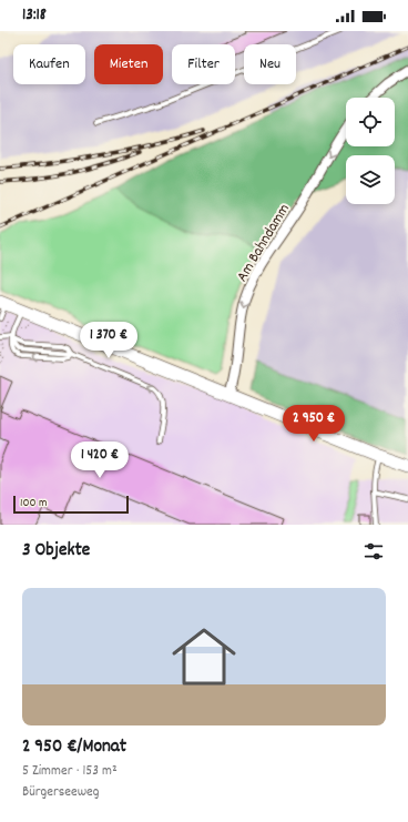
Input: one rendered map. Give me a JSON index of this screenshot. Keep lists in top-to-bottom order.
{
  "streets": {
    "street": ["Am Bahndamm"]
  },
  "one_way": ["Am Bahndamm"],
  "scale_bar": "100 m",
  "page": {
    "status": "13:18",
    "chip": [
      "Kaufen",
      "Mieten",
      "Filter",
      "Neu"
    ],
    "price": ["1 370 €", "2 950 €", "1 420 €"],
    "scale": "100 m",
    "heading": "3 Objekte",
    "list": [
      {
        "name": "2 950 €/Monat",
        "note": "5 Zimmer · 153 m² · Bürgerseeweg"
      }
    ]
  }
}
